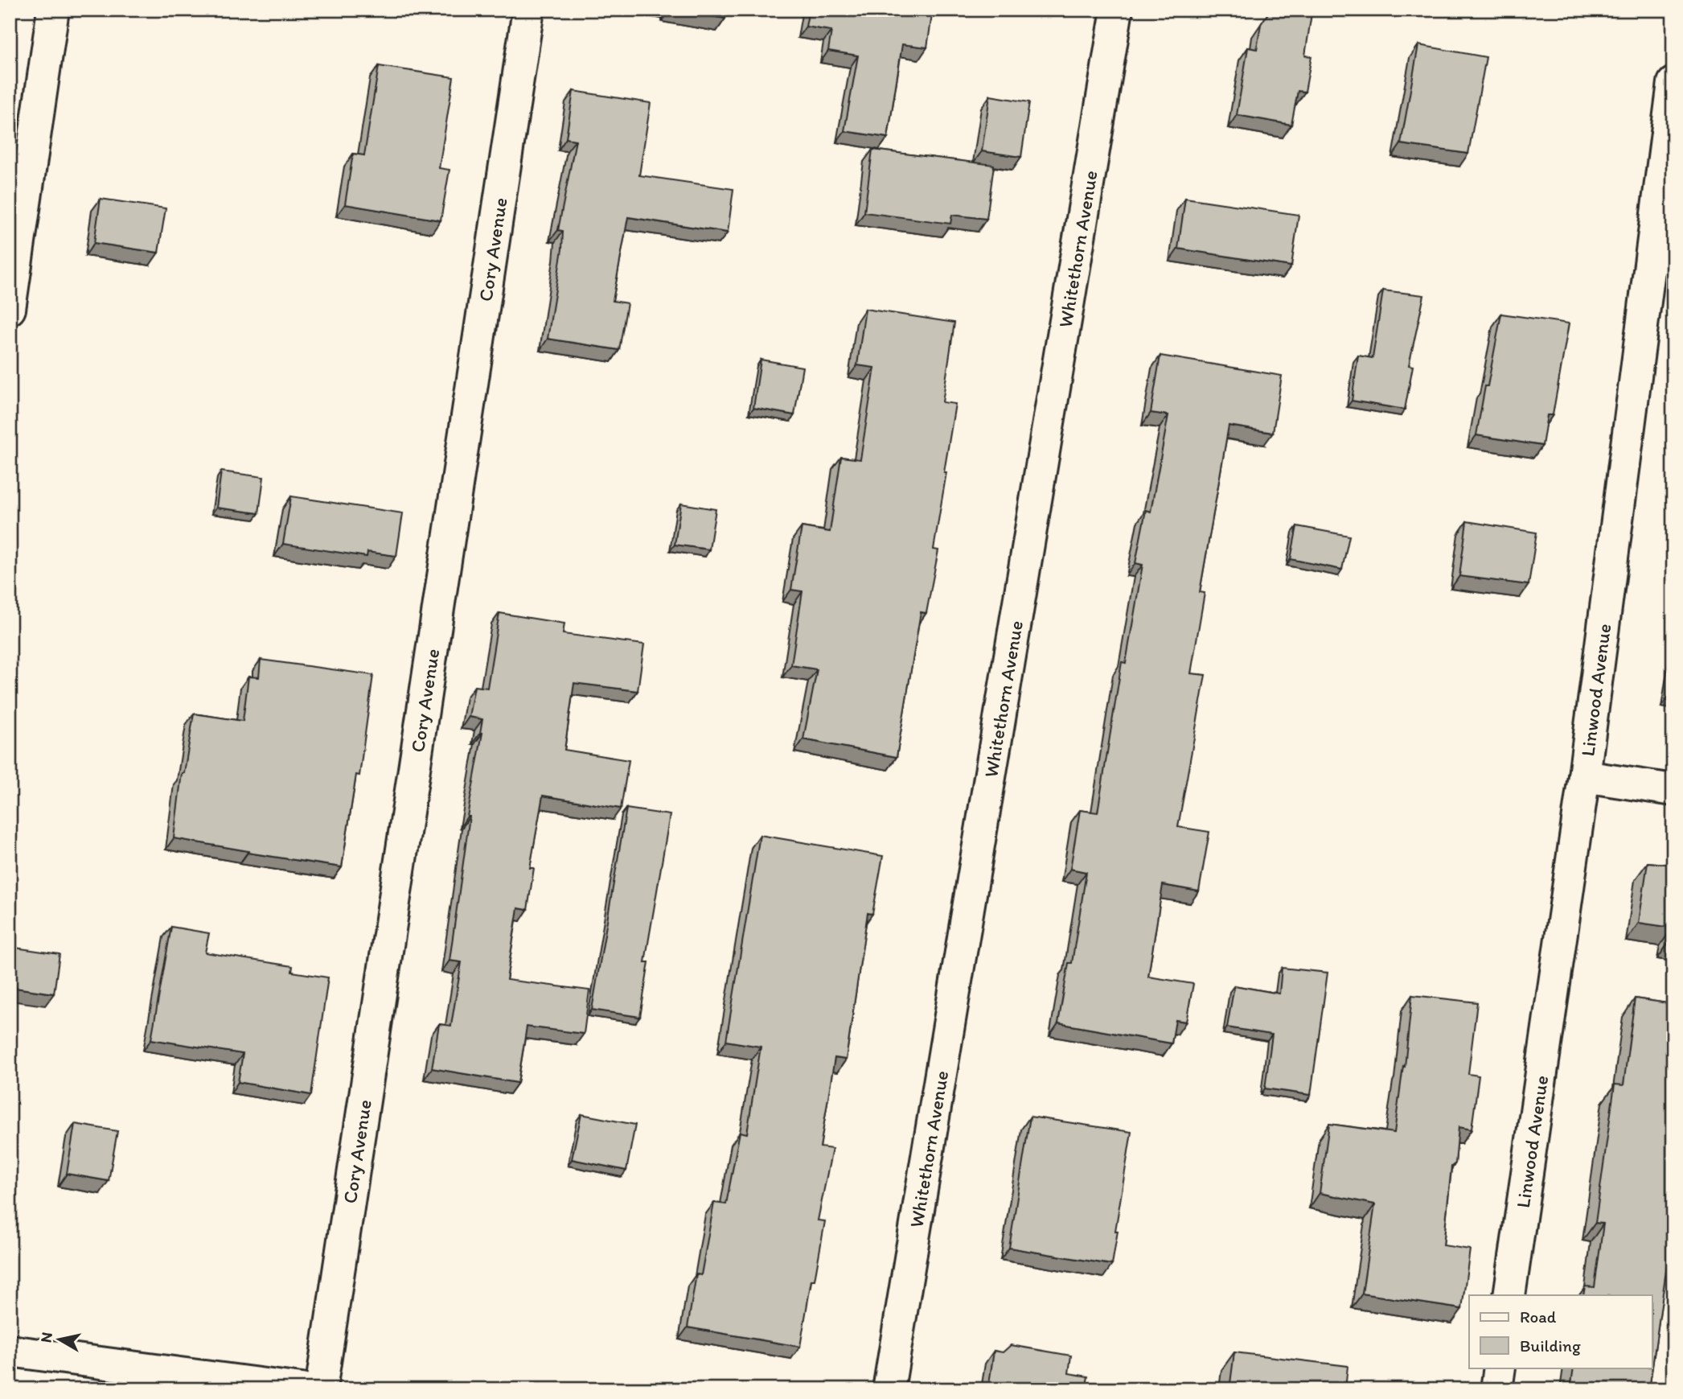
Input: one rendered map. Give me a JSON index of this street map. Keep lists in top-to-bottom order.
{
  "streets": {
    "street": ["Cory Avenue", "Whitethorn Avenue", "Linwood Avenue"]
  },
  "legend": ["Road", "Building"],
  "north": "left"
}
